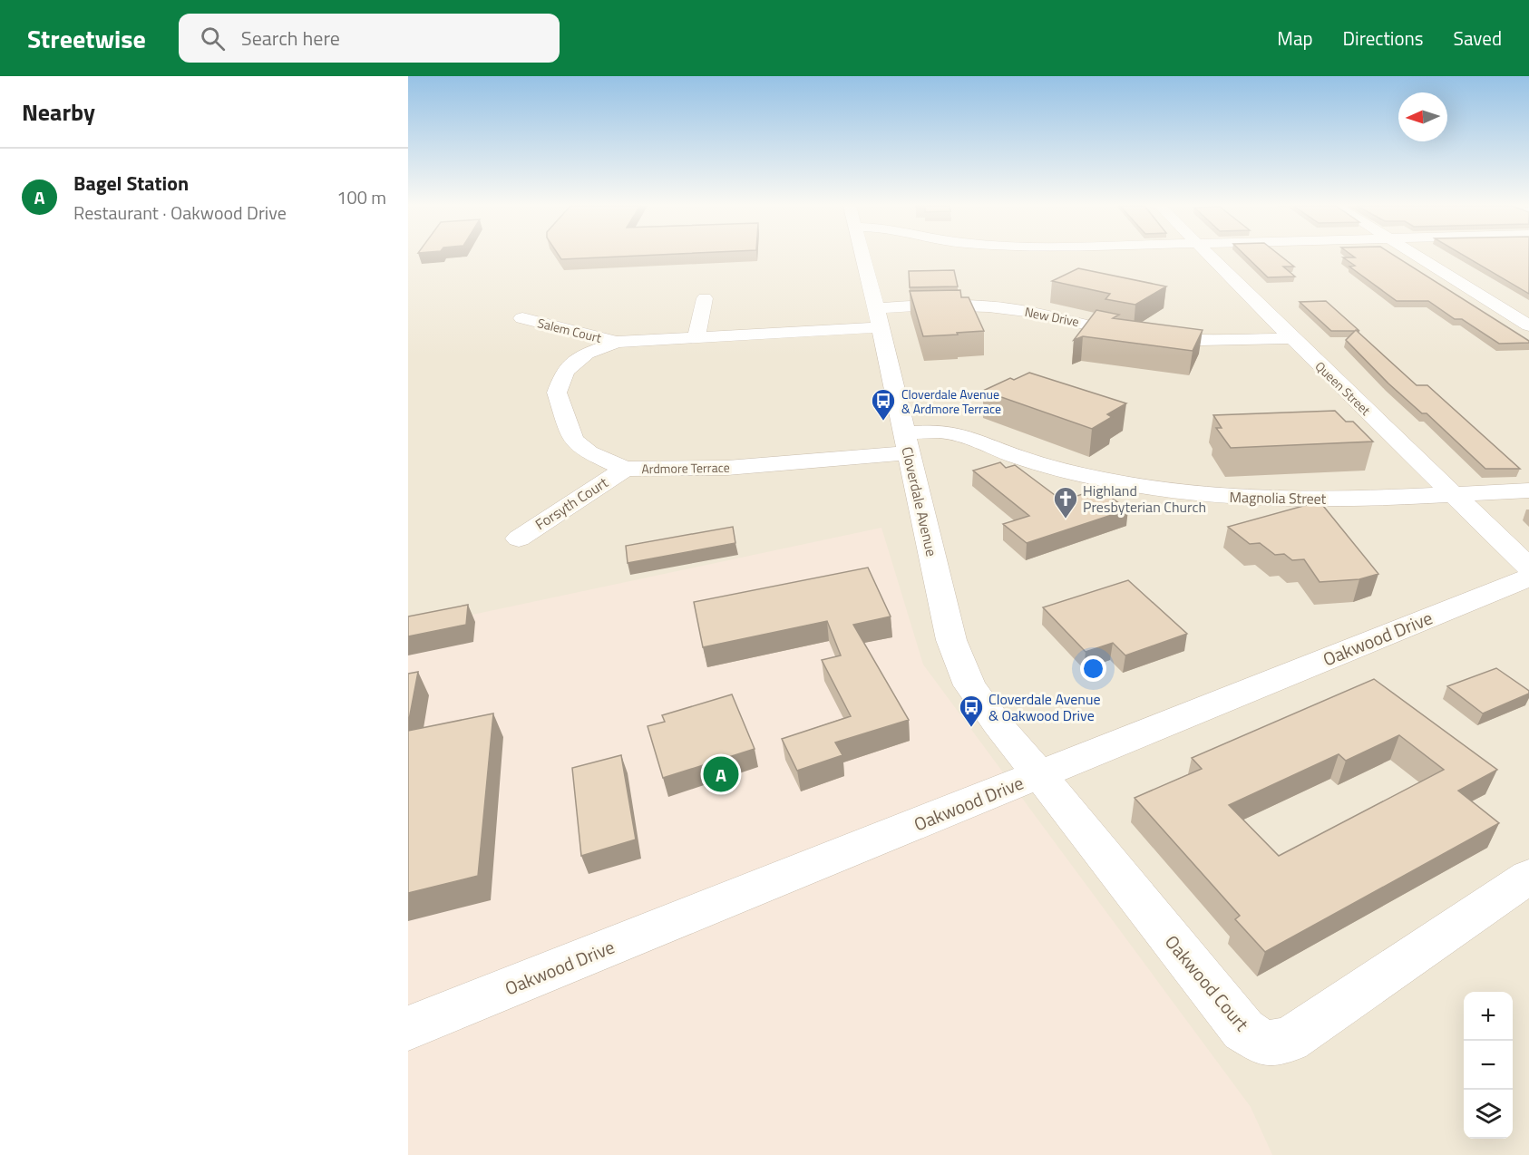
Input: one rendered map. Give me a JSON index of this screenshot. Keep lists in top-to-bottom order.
{
  "streets": {
    "street": [
      "New Drive",
      "Salem Court",
      "Queen Street",
      "Ardmore Terrace",
      "Magnolia Street",
      "Cloverdale Avenue",
      "Forsyth Court",
      "Oakwood Drive",
      "Oakwood Court"
    ]
  },
  "crossings": [
    ["New Drive", "Queen Street"],
    ["New Drive", "Ardmore Terrace"],
    ["New Drive", "Cloverdale Avenue"],
    ["Salem Court", "Ardmore Terrace"],
    ["Queen Street", "Magnolia Street"],
    ["Ardmore Terrace", "Magnolia Street"],
    ["Ardmore Terrace", "Cloverdale Avenue"],
    ["Ardmore Terrace", "Forsyth Court"],
    ["Magnolia Street", "Cloverdale Avenue"],
    ["Cloverdale Avenue", "Oakwood Drive"],
    ["Cloverdale Avenue", "Oakwood Court"],
    ["Oakwood Drive", "Oakwood Court"]
  ],
  "places": {
    "bus stop": ["Cloverdale Avenue & Ardmore Terrace", "Cloverdale Avenue & Oakwood Drive"],
    "church": ["Highland Presbyterian Church"]
  },
  "north": "left",
  "page": {
    "header": "Streetwise",
    "search": "Search here",
    "nav": ["Map", "Directions", "Saved"],
    "heading": "Nearby",
    "list": [
      {
        "mark": "A",
        "name": "Bagel Station",
        "note": "Restaurant · Oakwood Drive",
        "value": "100 m"
      }
    ],
    "pins": "A",
    "map_buttons": ["+", "−"]
  }
}
